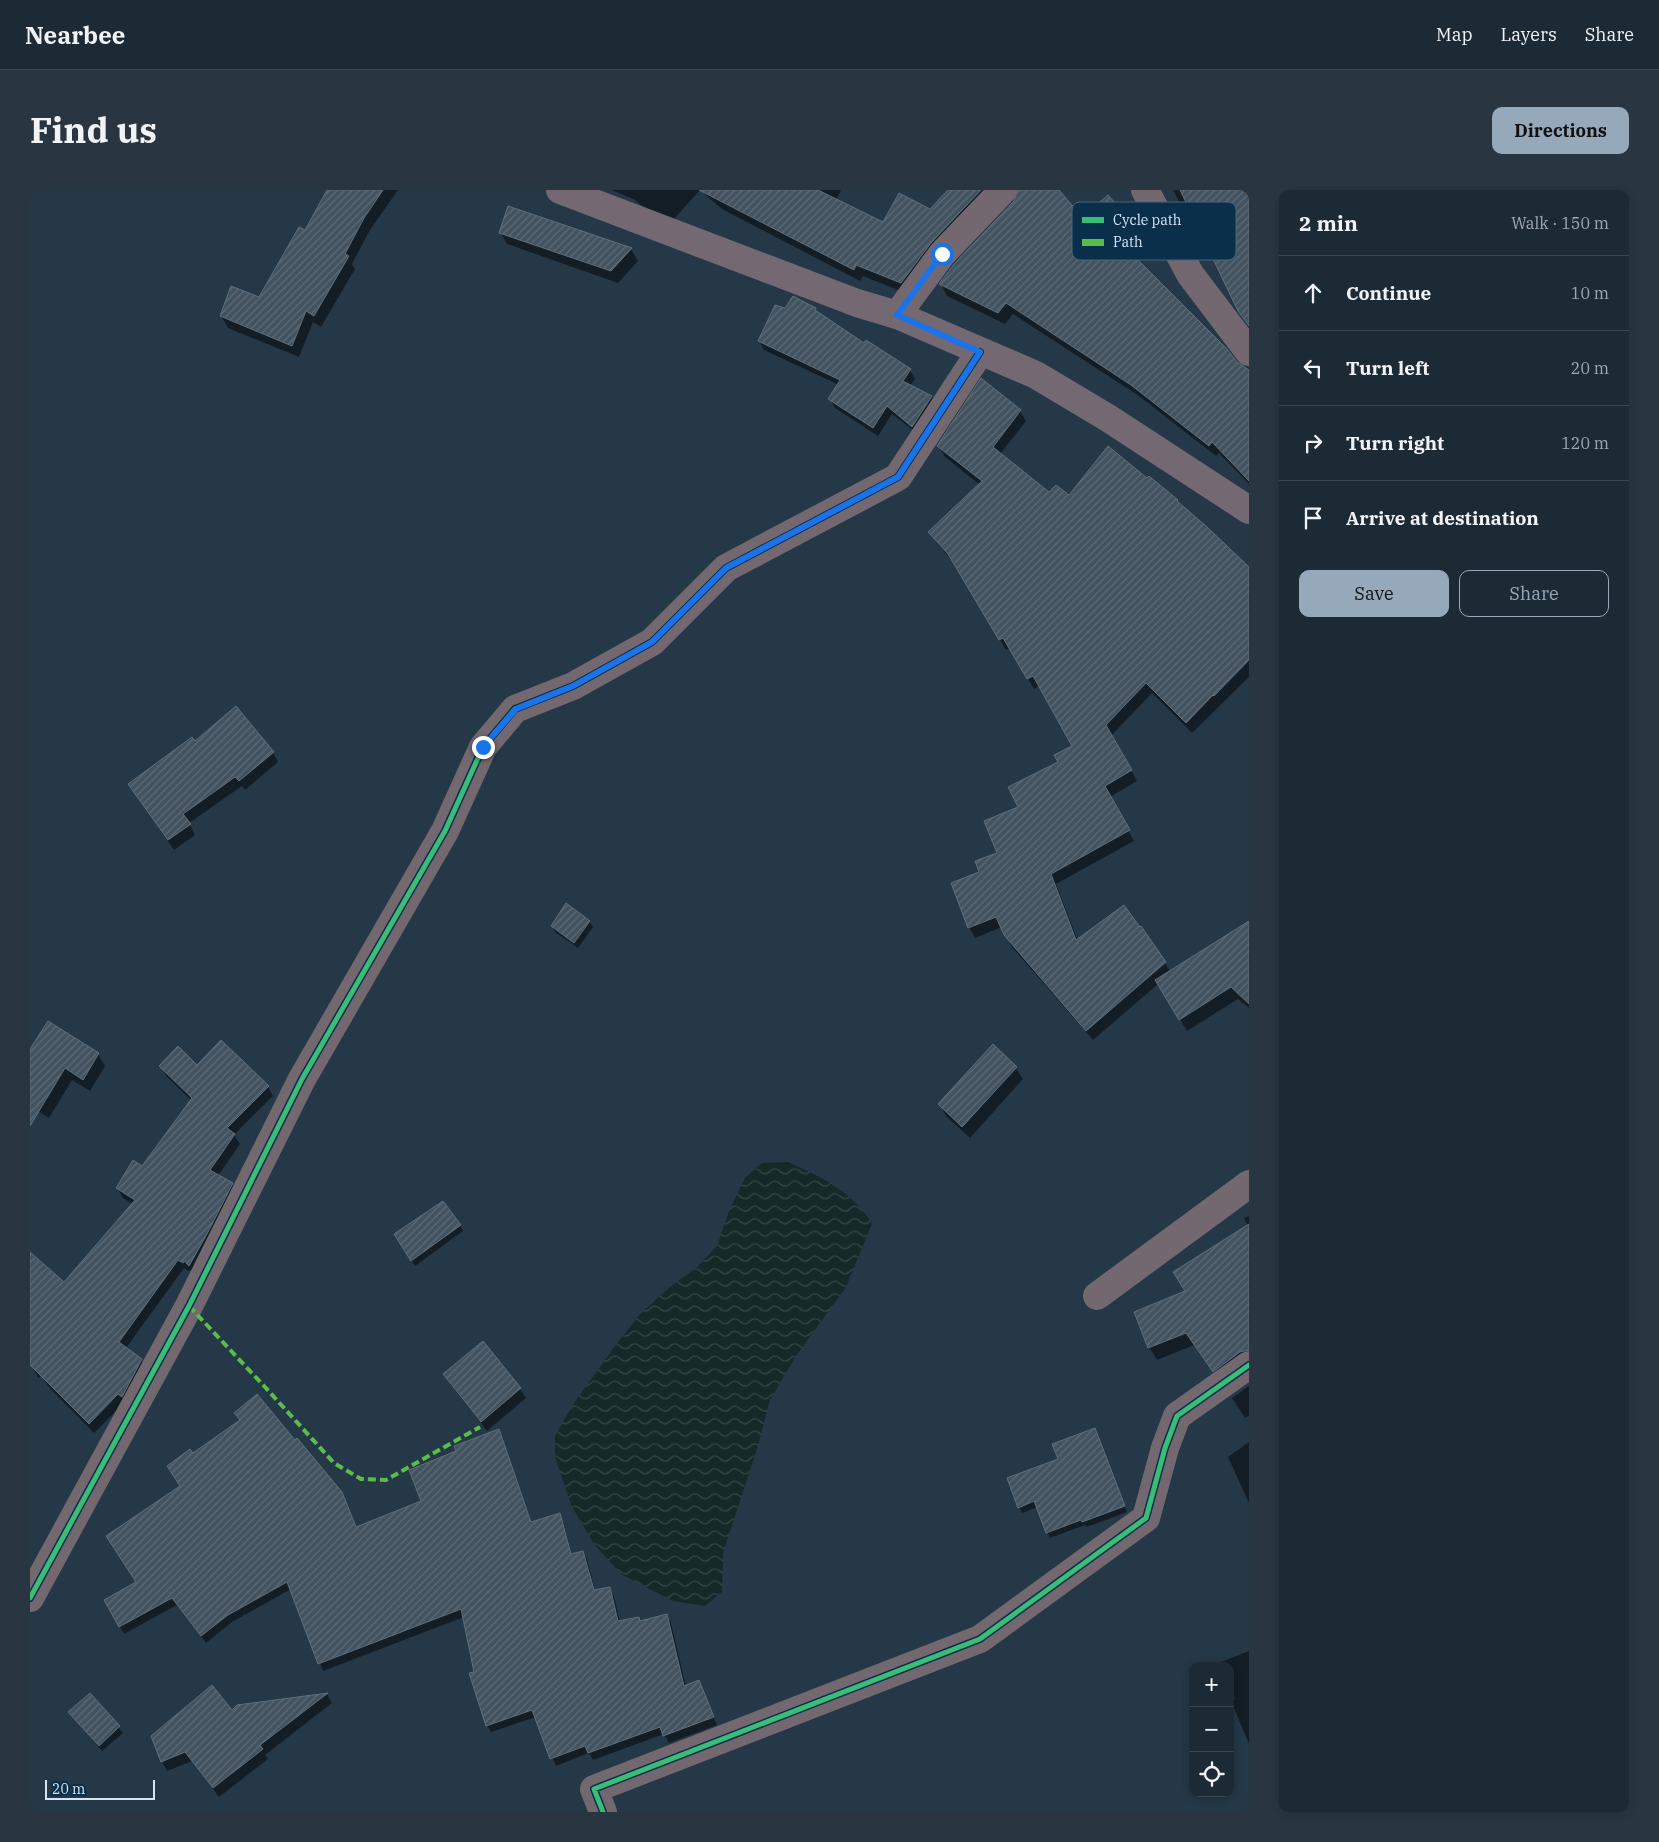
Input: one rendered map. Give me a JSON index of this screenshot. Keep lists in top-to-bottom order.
{
  "legend": ["Cycle path", "Path"],
  "scale_bar": "20 m",
  "page": {
    "header": "Nearbee",
    "nav": ["Map", "Layers", "Share"],
    "title": "Find us",
    "buttons": [
      "Directions",
      ["Save", "Share"]
    ],
    "heading": ["2 min", "Walk · 150 m"],
    "list": [
      ["Continue", "10 m"],
      ["Turn left", "20 m"],
      ["Turn right", "120 m"],
      "Arrive at destination"
    ],
    "map_buttons": ["+", "−"],
    "scale": "20 m"
  }
}
